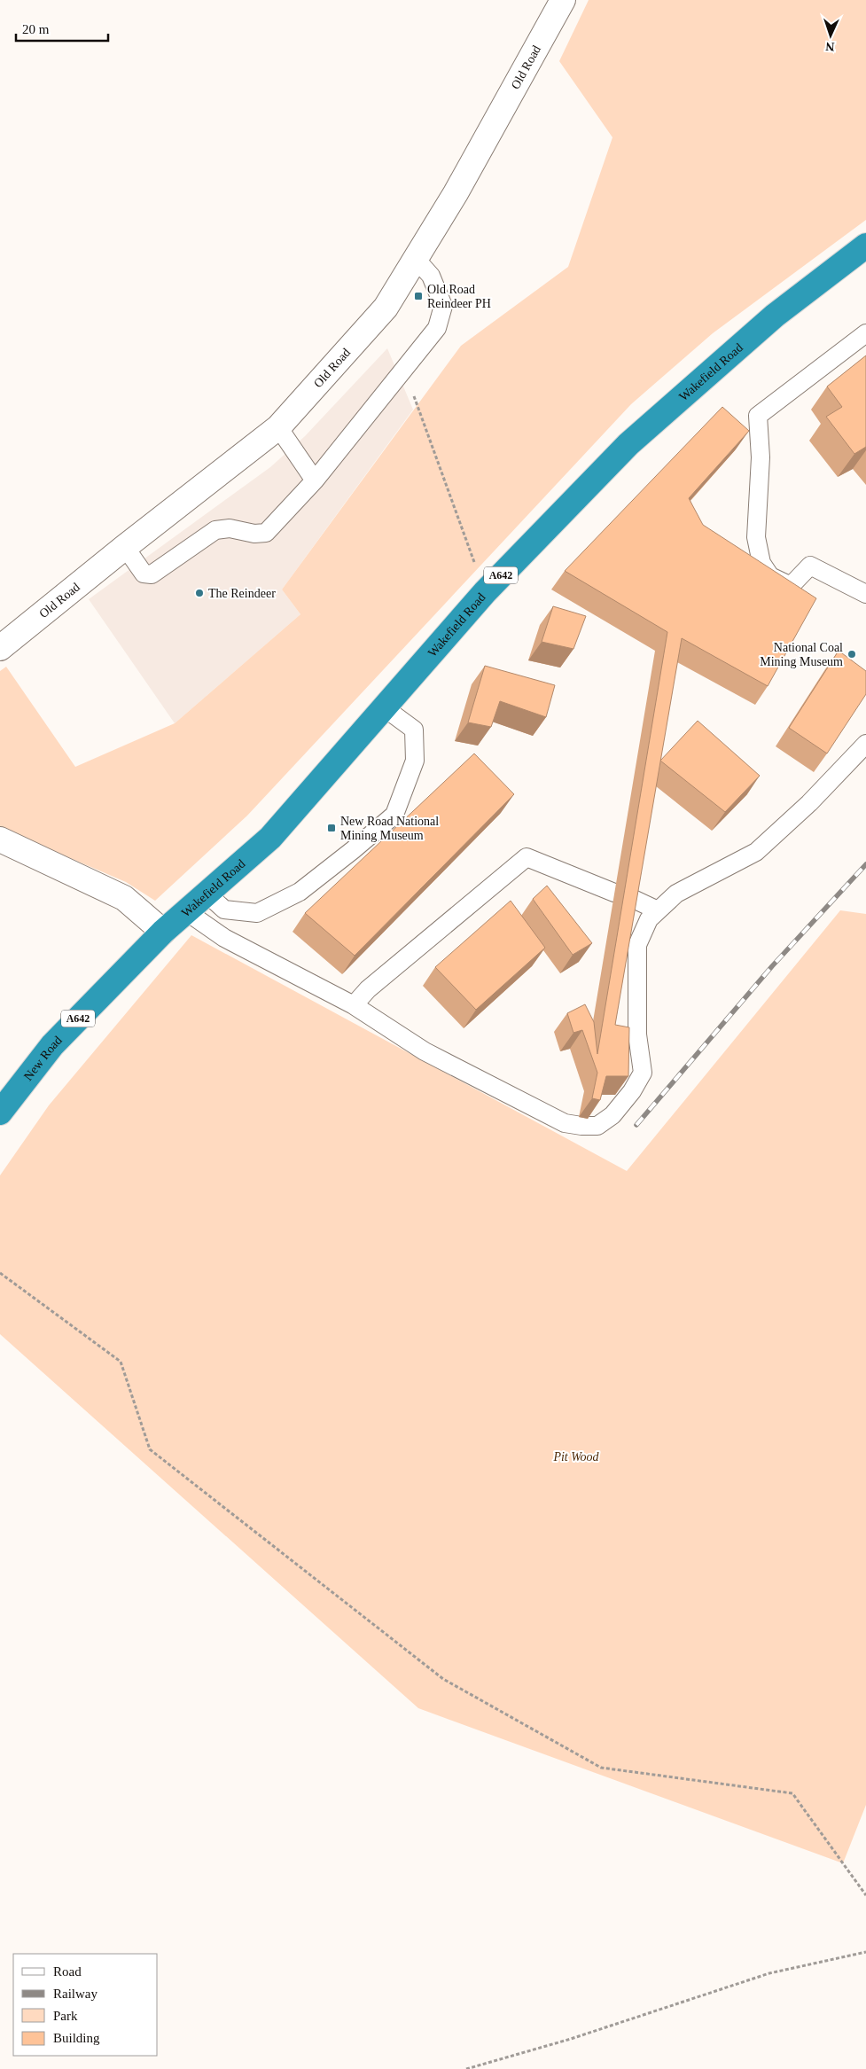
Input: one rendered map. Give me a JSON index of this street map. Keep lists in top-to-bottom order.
{
  "streets": {
    "highway": ["Wakefield Road", "A642", "New Road"],
    "street": ["Old Road"]
  },
  "crossings": [
    ["Wakefield Road", "New Road"]
  ],
  "parks": ["Pit Wood"],
  "places": {
    "transit": ["Old Road Reindeer PH", "New Road National Mining Museum"],
    "other": ["The Reindeer", "National Coal Mining Museum"]
  },
  "legend": [
    "Road",
    "Railway",
    "Park",
    "Building"
  ],
  "scale_bar": "20 m",
  "north": "bottom"
}
